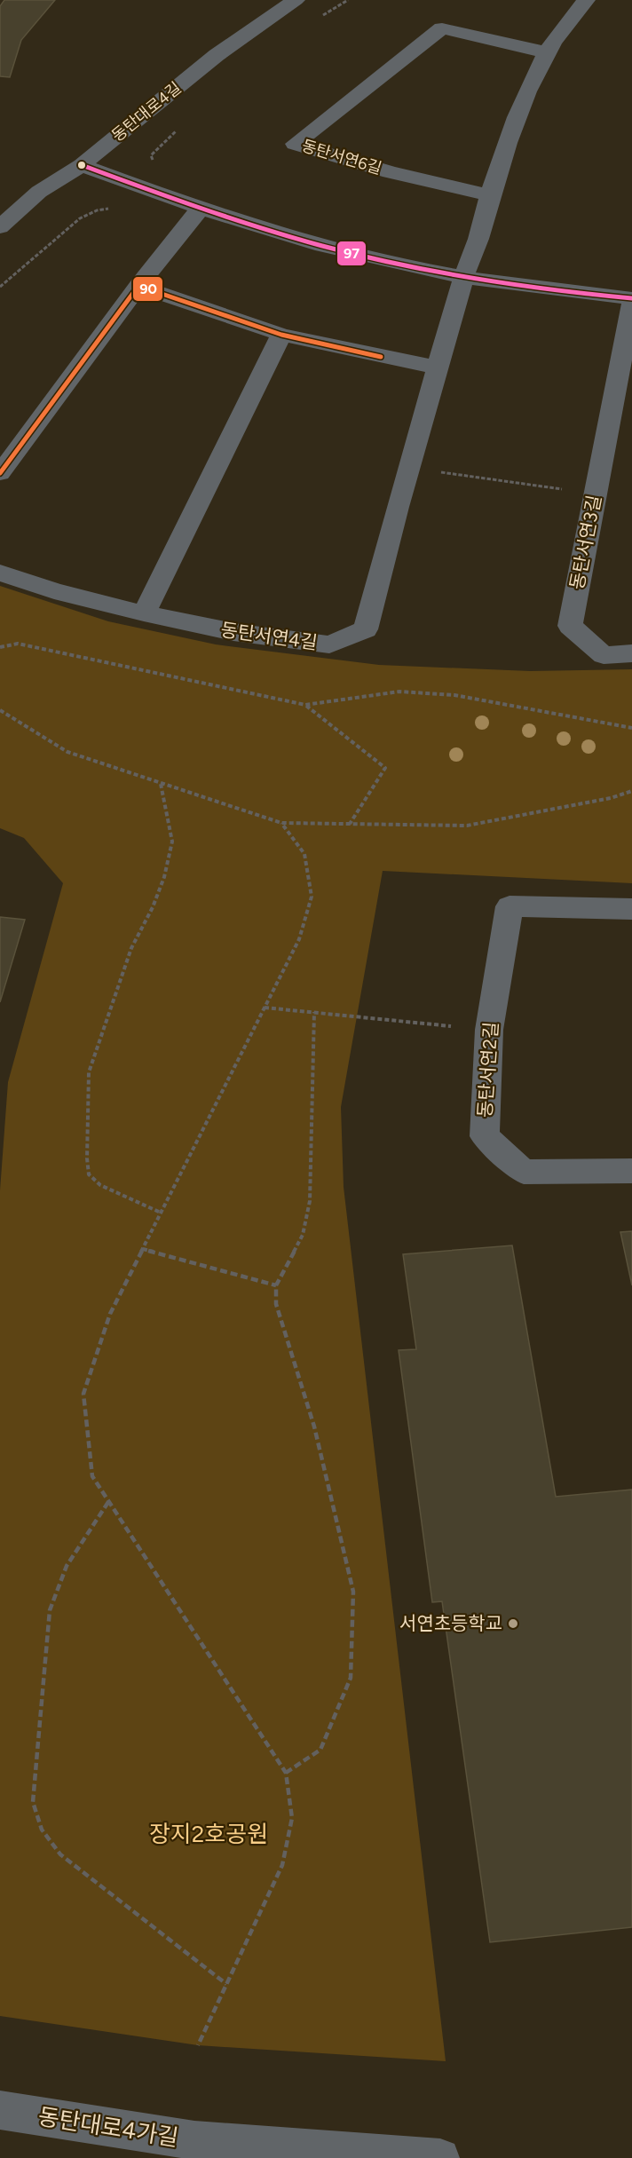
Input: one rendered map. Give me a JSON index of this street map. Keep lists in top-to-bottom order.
{
  "streets": {
    "street": [
      "동탄대로4길",
      "동탄서연6길",
      "동탄서연3길",
      "동탄서연4길",
      "동탄서연2길",
      "동탄대로4가길"
    ]
  },
  "crossings": [
    ["동탄서연6길", "동탄서연4길"]
  ],
  "parks": ["장지2호공원"],
  "places": ["서연초등학교"],
  "lines": ["transit line 97", "transit line 90"]
}
